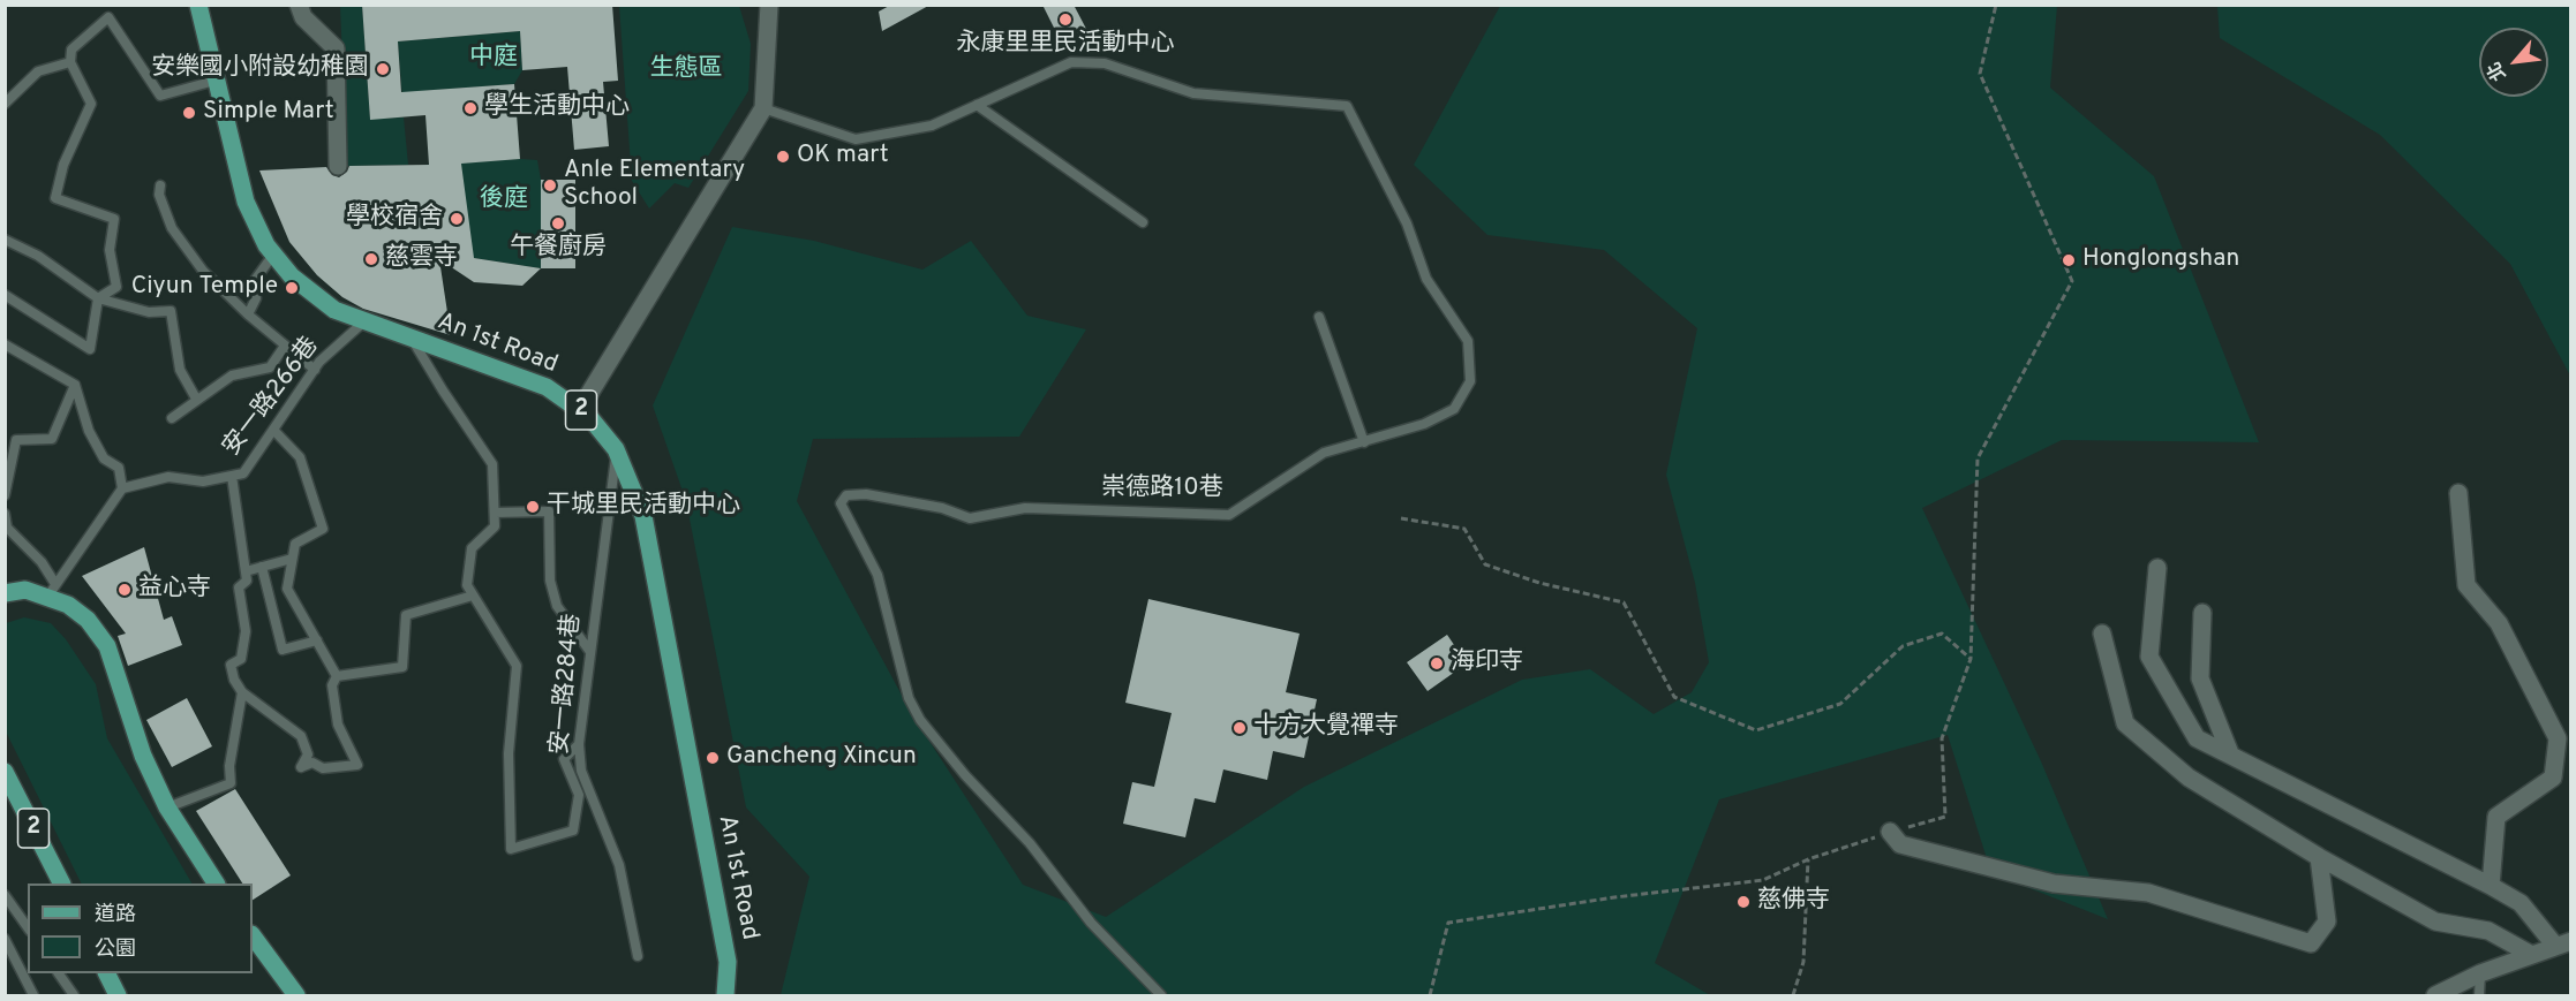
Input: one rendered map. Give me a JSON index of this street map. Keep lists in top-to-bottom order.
{
  "streets": {
    "main road": ["An 1st Road", "2"],
    "lane": ["安一路266巷", "崇德路10巷", "安一路284巷"]
  },
  "crossings": [
    ["An 1st Road", "安一路266巷"],
    ["An 1st Road", "安一路284巷"]
  ],
  "parks": ["中庭", "生態區", "後庭"],
  "places": [
    "永康里里民活動中心",
    "安樂國小附設幼稚園",
    "學生活動中心",
    "Simple Mart",
    "OK mart",
    "Anle Elementary School",
    "學校宿舍",
    "午餐廚房",
    "慈雲寺",
    "Honglongshan",
    "Ciyun Temple",
    "干城里民活動中心",
    "益心寺",
    "海印寺",
    "十方大覺禪寺",
    "Gancheng Xincun",
    "慈佛寺"
  ],
  "legend": ["道路", "公園"],
  "north": "bottom left"
}
